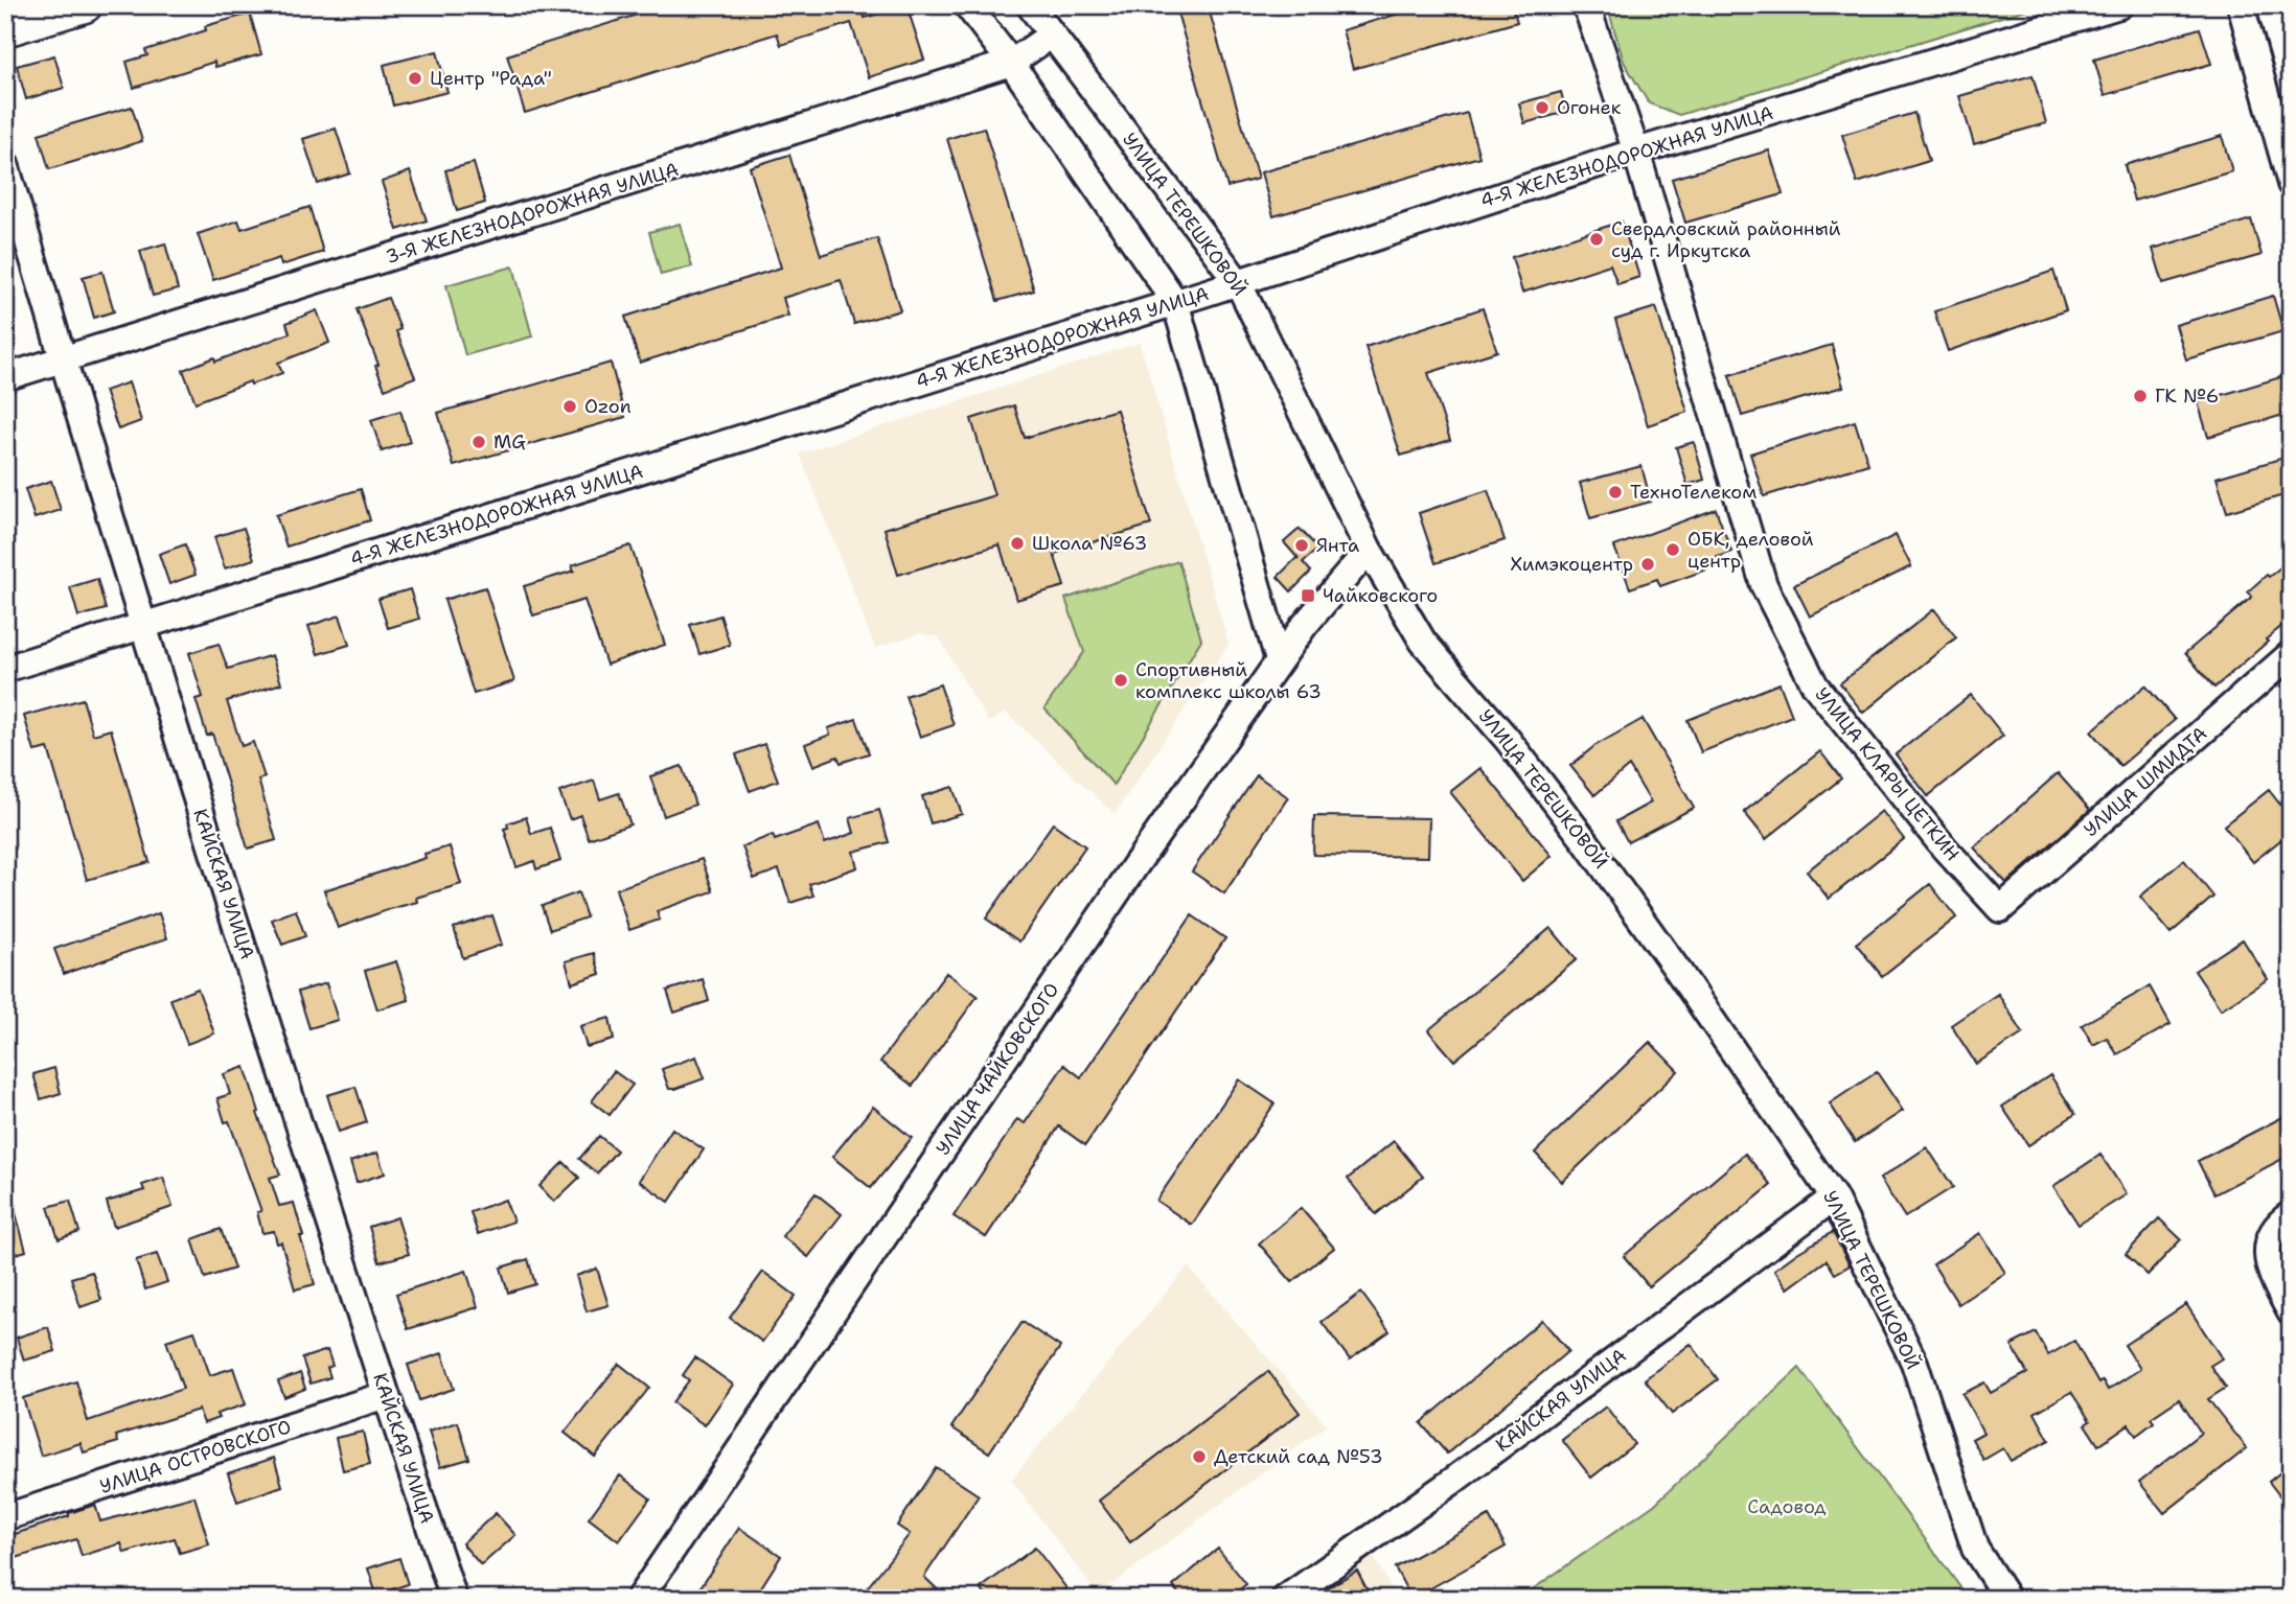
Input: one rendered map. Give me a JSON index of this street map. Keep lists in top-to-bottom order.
{
  "streets": {
    "street": [
      "4-Я ЖЕЛЕЗНОДОРОЖНАЯ УЛИЦА",
      "3-Я ЖЕЛЕЗНОДОРОЖНАЯ УЛИЦА",
      "УЛИЦА ТЕРЕШКОВОЙ",
      "УЛИЦА КЛАРЫ ЦЕТКИН",
      "УЛИЦА ШМИДТА",
      "КАЙСКАЯ УЛИЦА",
      "УЛИЦА ЧАЙКОВСКОГО",
      "УЛИЦА ОСТРОВСКОГО"
    ]
  },
  "crossings": [
    ["4-Я ЖЕЛЕЗНОДОРОЖНАЯ УЛИЦА", "УЛИЦА ТЕРЕШКОВОЙ"],
    ["4-Я ЖЕЛЕЗНОДОРОЖНАЯ УЛИЦА", "УЛИЦА КЛАРЫ ЦЕТКИН"],
    ["4-Я ЖЕЛЕЗНОДОРОЖНАЯ УЛИЦА", "КАЙСКАЯ УЛИЦА"],
    ["3-Я ЖЕЛЕЗНОДОРОЖНАЯ УЛИЦА", "УЛИЦА ТЕРЕШКОВОЙ"],
    ["3-Я ЖЕЛЕЗНОДОРОЖНАЯ УЛИЦА", "КАЙСКАЯ УЛИЦА"],
    ["УЛИЦА ТЕРЕШКОВОЙ", "КАЙСКАЯ УЛИЦА"],
    ["УЛИЦА ТЕРЕШКОВОЙ", "УЛИЦА ЧАЙКОВСКОГО"],
    ["УЛИЦА КЛАРЫ ЦЕТКИН", "УЛИЦА ШМИДТА"],
    ["КАЙСКАЯ УЛИЦА", "УЛИЦА ОСТРОВСКОГО"]
  ],
  "parks": ["Садовод"],
  "places": {
    "other": [
      "Центр \"Рада\"",
      "Огонек",
      "Свердловский районный суд г. Иркутска",
      "ГК №6",
      "Ozon",
      "MG",
      "ТехноТелеком",
      "Школа №63",
      "Янта",
      "ОБК, деловой центр",
      "Химэкоцентр",
      "Спортивный комплекс школы 63",
      "Детский сад №53"
    ],
    "transit": ["Чайковского"]
  }
}
